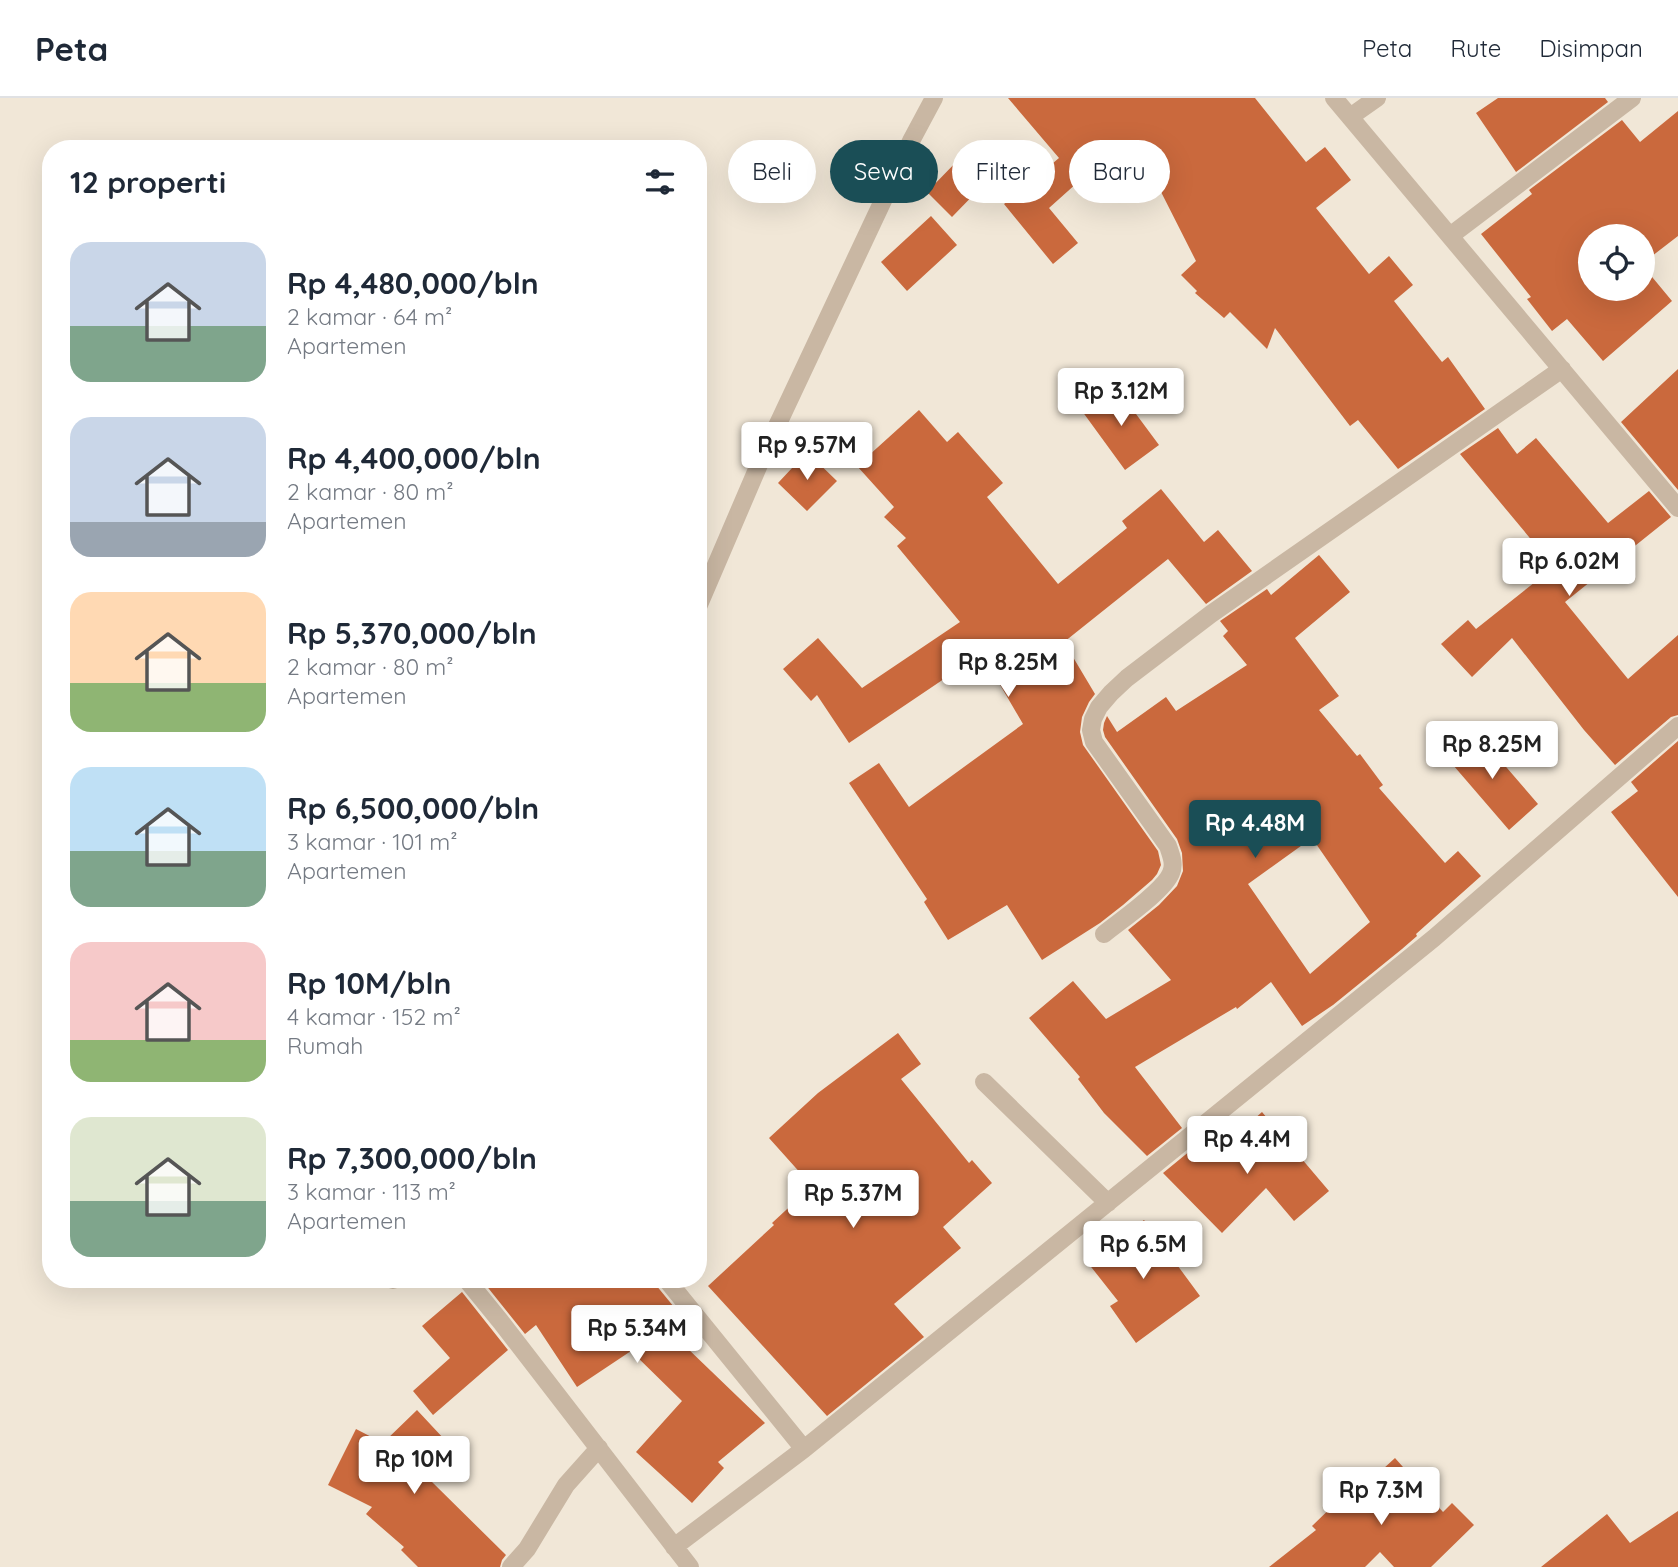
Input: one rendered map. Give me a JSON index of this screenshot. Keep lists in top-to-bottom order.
{
  "page": {
    "header": "Peta",
    "nav": ["Peta", "Rute", "Disimpan"],
    "chip": [
      "Beli",
      "Sewa",
      "Filter",
      "Baru"
    ],
    "heading": "12 properti",
    "list": [
      {
        "name": "Rp 4,480,000/bln",
        "note": "2 kamar · 64 m² · Apartemen"
      },
      {
        "name": "Rp 4,400,000/bln",
        "note": "2 kamar · 80 m² · Apartemen"
      },
      {
        "name": "Rp 5,370,000/bln",
        "note": "2 kamar · 80 m² · Apartemen"
      },
      {
        "name": "Rp 6,500,000/bln",
        "note": "3 kamar · 101 m² · Apartemen"
      },
      {
        "name": "Rp 10M/bln",
        "note": "4 kamar · 152 m² · Rumah"
      },
      {
        "name": "Rp 7,300,000/bln",
        "note": "3 kamar · 113 m² · Apartemen"
      }
    ],
    "price": [
      "Rp 3.12M",
      "Rp 9.57M",
      "Rp 6.02M",
      "Rp 8.25M",
      "Rp 8.25M",
      "Rp 4.48M",
      "Rp 4.4M",
      "Rp 5.37M",
      "Rp 6.5M",
      "Rp 5.34M",
      "Rp 10M",
      "Rp 7.3M"
    ]
  }
}
